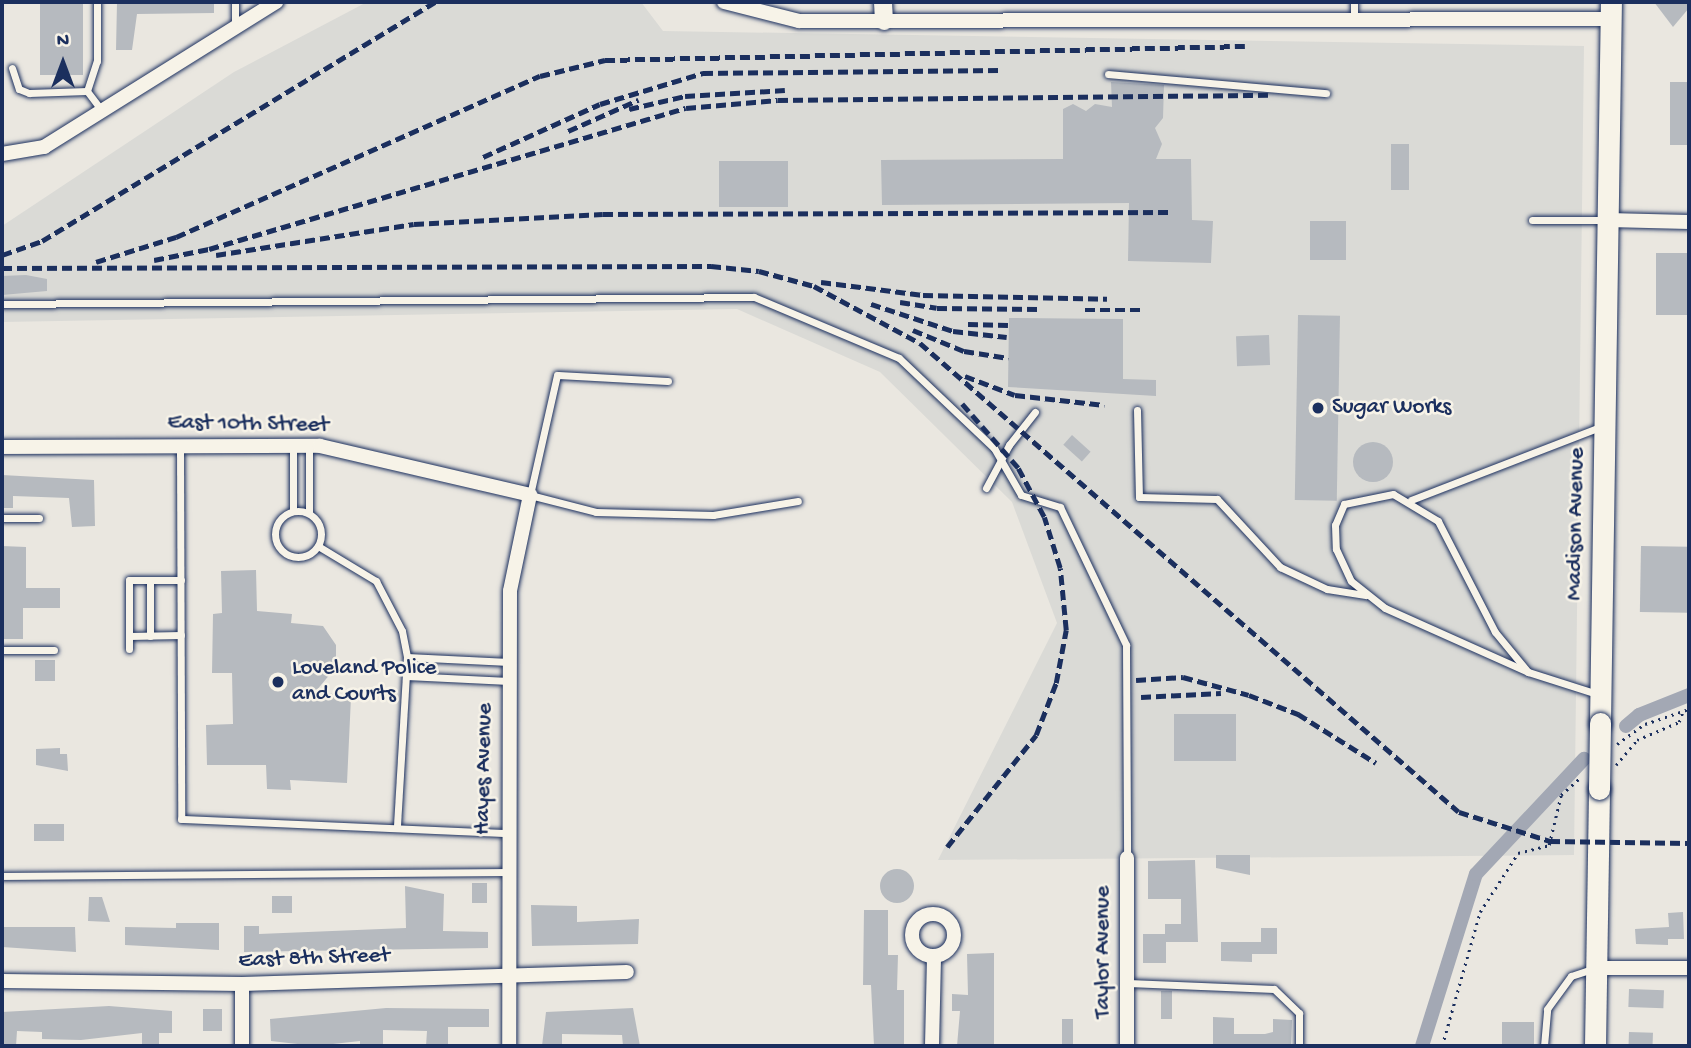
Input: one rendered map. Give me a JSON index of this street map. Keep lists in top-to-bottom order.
{
  "streets": {
    "main road": ["Madison Avenue"],
    "street": [
      "East 10th Street",
      "Hayes Avenue",
      "Taylor Avenue",
      "East 8th Street"
    ]
  },
  "crossings": [
    ["East 10th Street", "Hayes Avenue"],
    ["Hayes Avenue", "East 8th Street"]
  ],
  "places": ["Sugar Works", "Loveland Police and Courts"],
  "north": "top"
}
